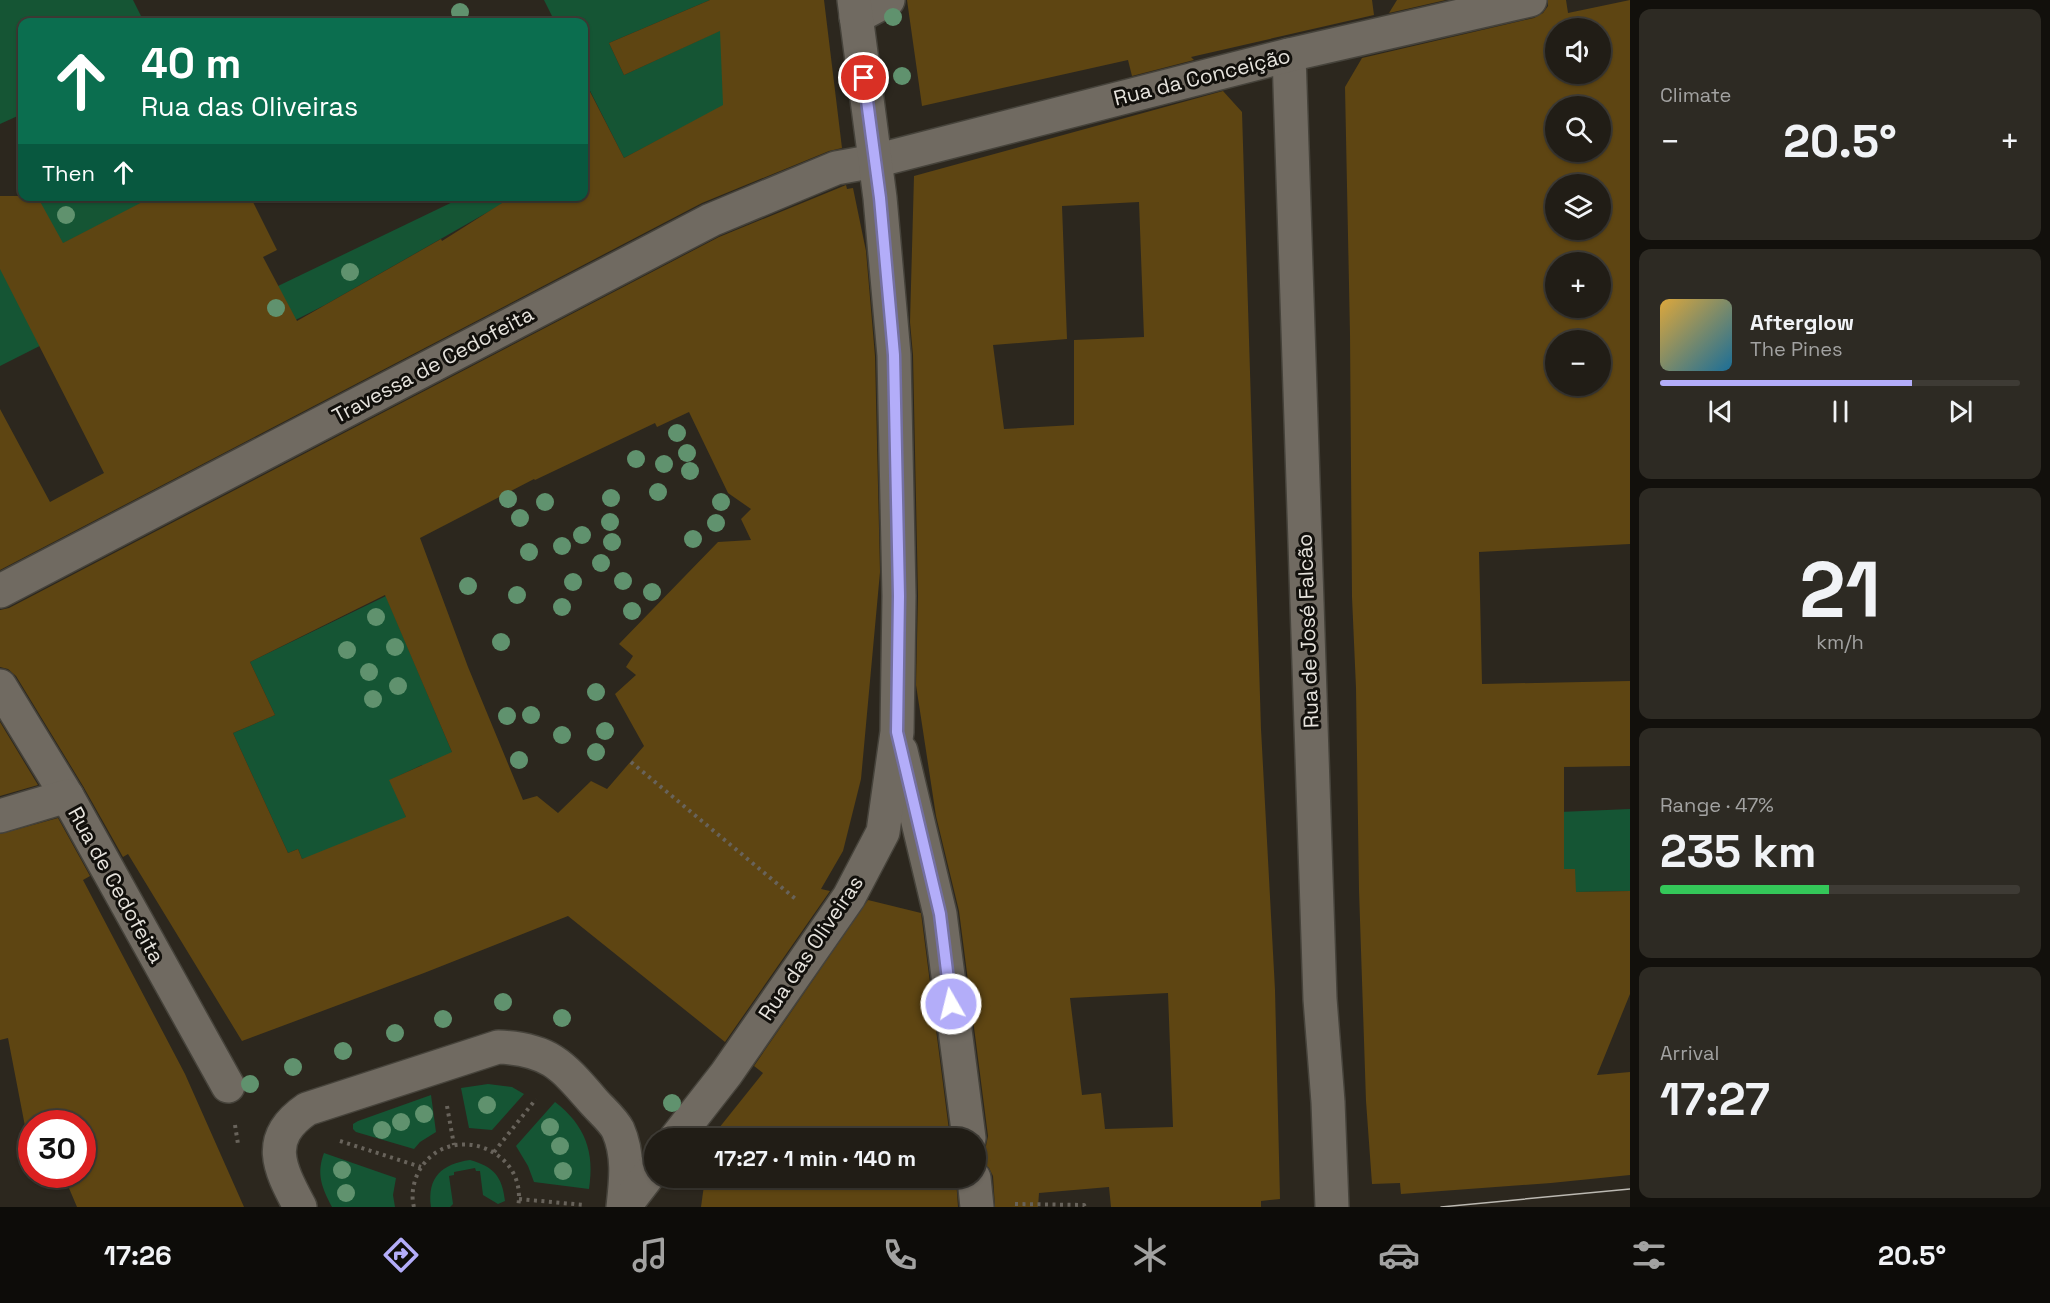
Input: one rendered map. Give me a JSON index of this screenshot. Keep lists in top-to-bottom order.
{
  "streets": {
    "street": [
      "Rua da Conceição",
      "Travessa de Cedofeita",
      "Rua de José Falcão",
      "Rua de Cedofeita",
      "Rua das Oliveiras"
    ]
  },
  "crossings": [
    ["Rua da Conceição", "Travessa de Cedofeita"],
    ["Rua da Conceição", "Rua de José Falcão"],
    ["Rua da Conceição", "Rua das Oliveiras"],
    ["Travessa de Cedofeita", "Rua das Oliveiras"]
  ],
  "page": {
    "tile": [
      "Climate",
      ["21", "km/h"],
      ["Range · 47%", "235 km"],
      ["Arrival", "17:27"]
    ],
    "map_buttons": ["+", "−"],
    "turn": ["40 m", "Rua das Oliveiras"],
    "heat": ["−", "20.5°", "+"],
    "then": "Then",
    "song": ["Afterglow", "The Pines"],
    "limit": "30",
    "trip": "17:27 · 1 min · 140 m",
    "tabs": ["17:26", "20.5°"]
  }
}
